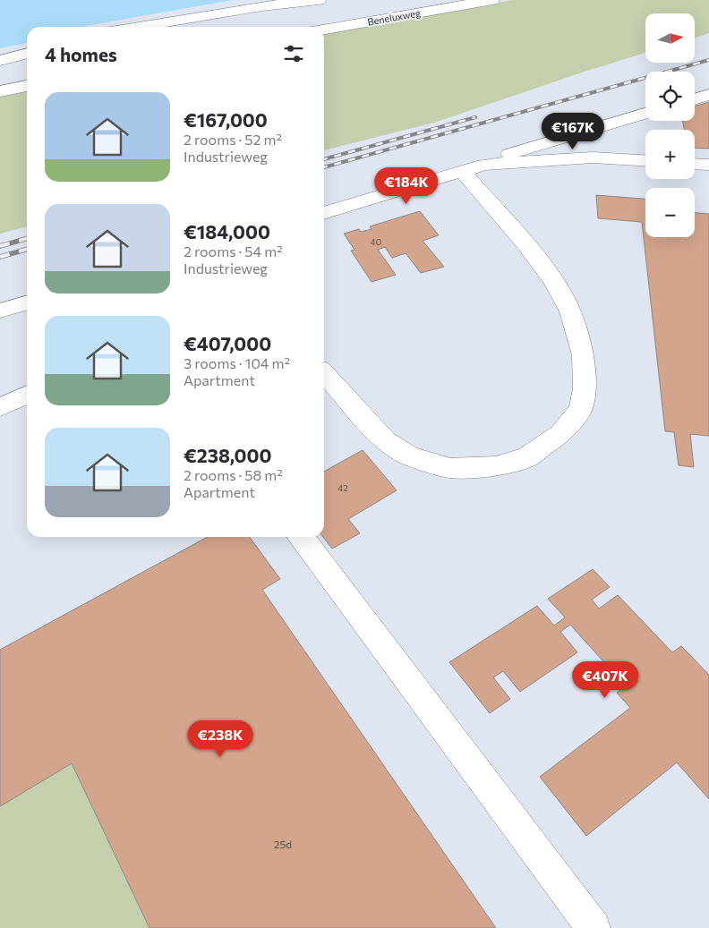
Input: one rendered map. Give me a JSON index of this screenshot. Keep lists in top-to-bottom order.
{
  "streets": {
    "street": ["Beneluxweg"]
  },
  "house_numbers": ["40", "42", "25d"],
  "north": "right",
  "page": {
    "map_buttons": ["+", "−"],
    "heading": "4 homes",
    "list": [
      {
        "name": "€167,000",
        "note": "2 rooms · 52 m² · Industrieweg"
      },
      {
        "name": "€184,000",
        "note": "2 rooms · 54 m² · Industrieweg"
      },
      {
        "name": "€407,000",
        "note": "3 rooms · 104 m² · Apartment"
      },
      {
        "name": "€238,000",
        "note": "2 rooms · 58 m² · Apartment"
      }
    ],
    "price": [
      "€167K",
      "€184K",
      "€407K",
      "€238K"
    ]
  }
}
